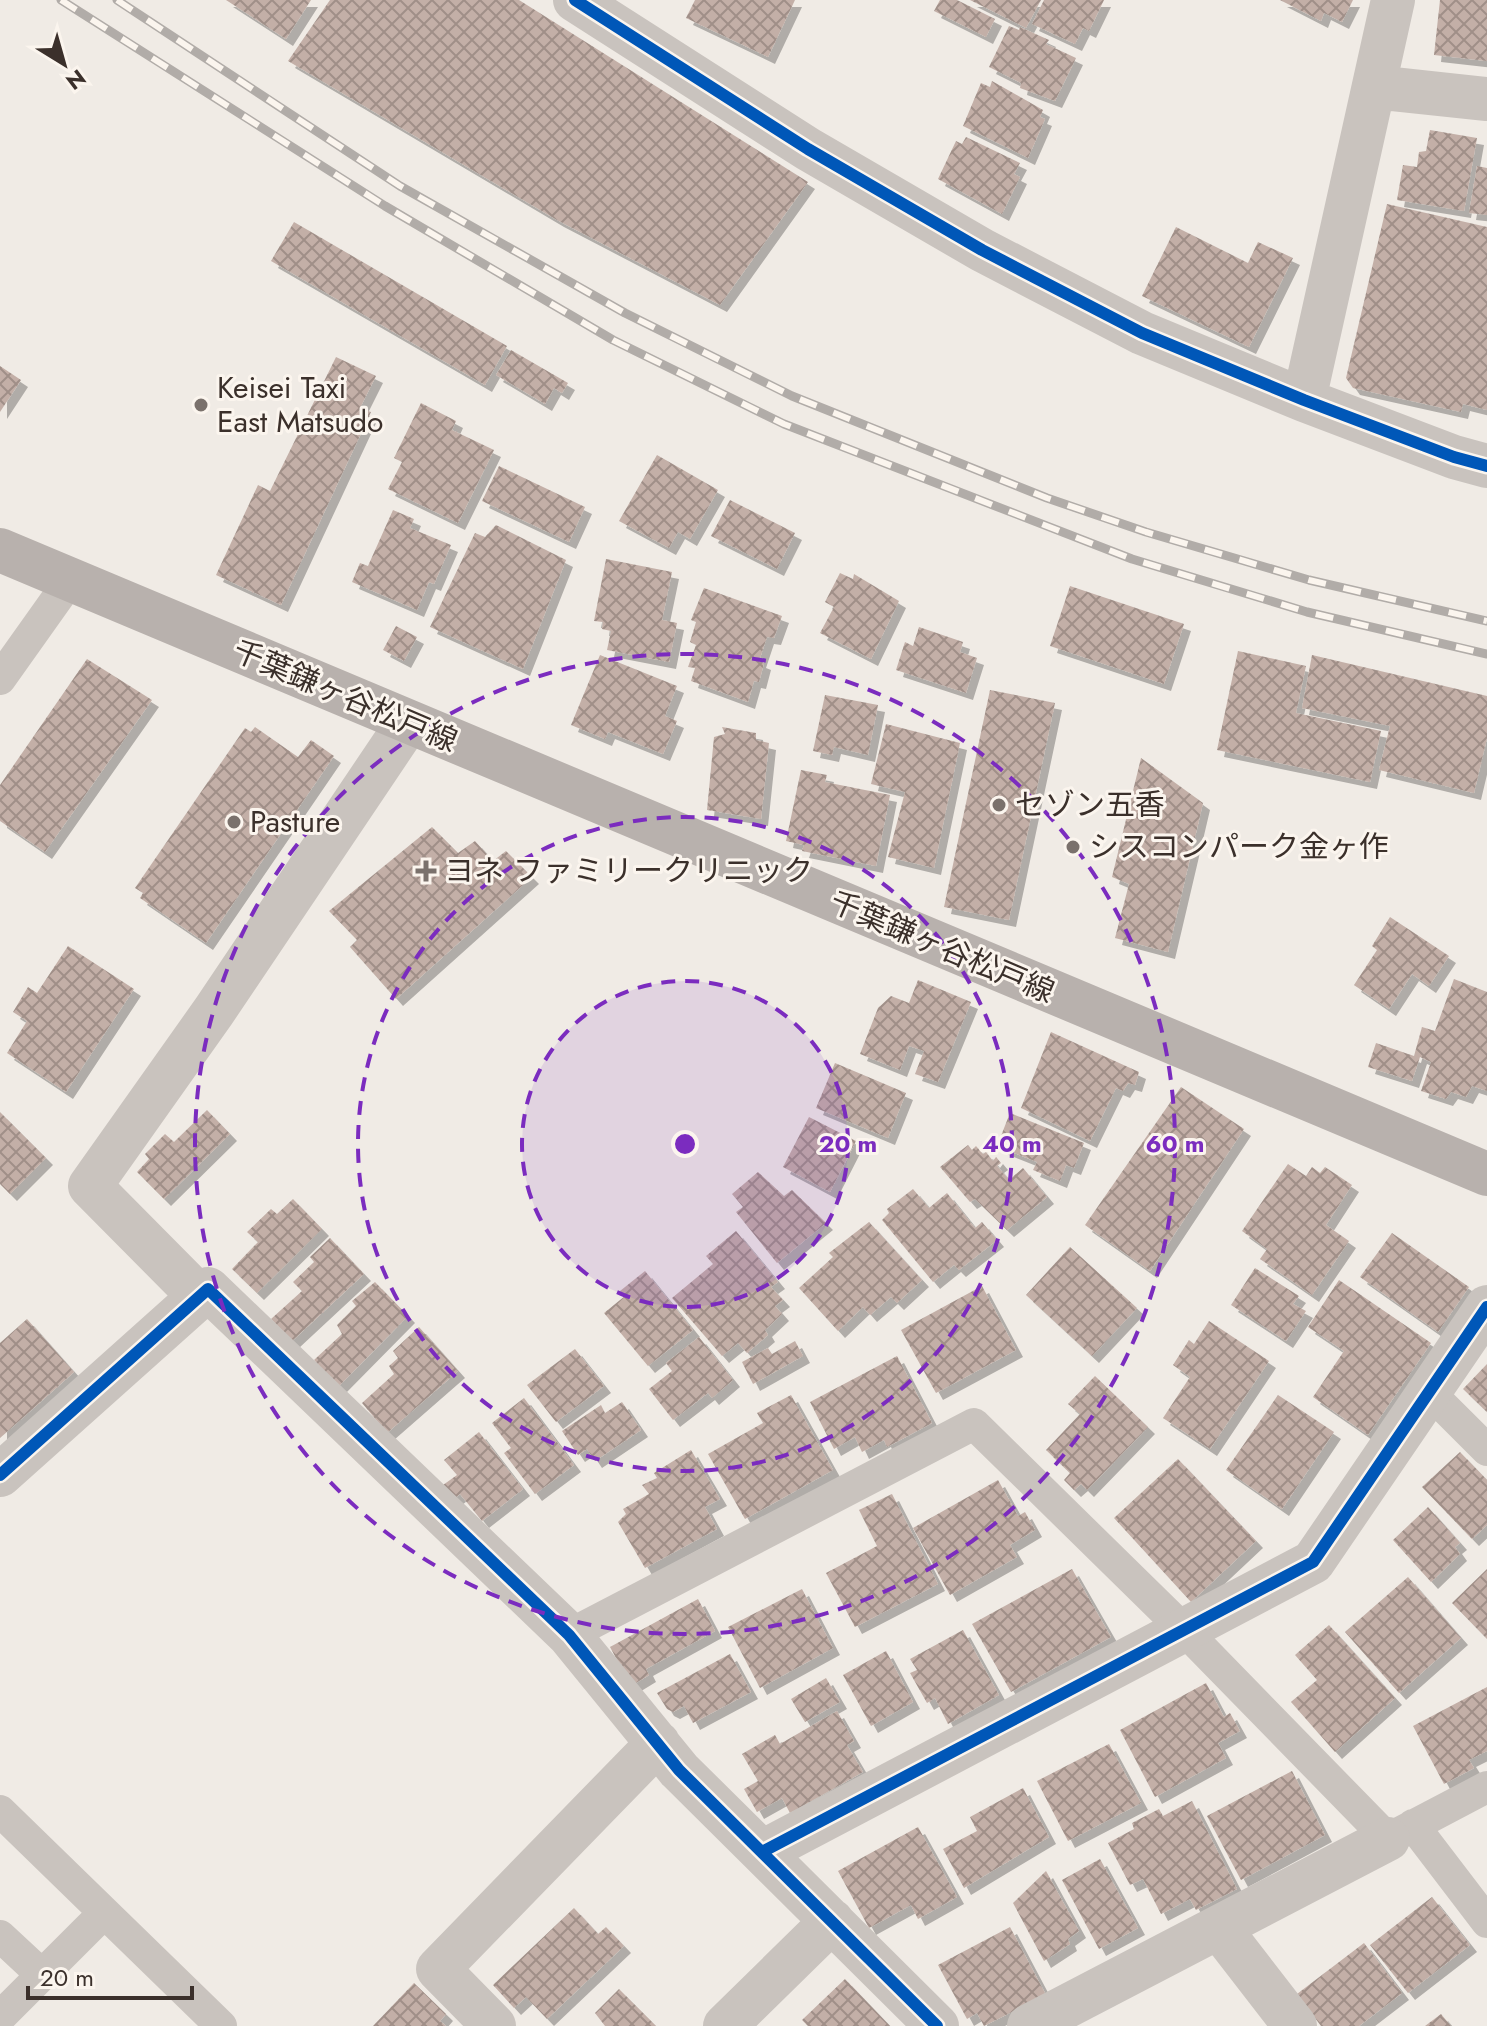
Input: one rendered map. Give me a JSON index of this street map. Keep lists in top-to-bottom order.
{
  "streets": {
    "main road": ["千葉鎌ヶ谷松戸線"]
  },
  "places": {
    "other": [
      "Keisei Taxi East Matsudo",
      "セゾン五香",
      "Pasture",
      "シスコンパーク金ヶ作"
    ],
    "health": ["ヨネ ファミリークリニック"]
  },
  "scale_bar": "20 m",
  "north": "bottom right",
  "rings": ["20 m", "40 m", "60 m"]
}
